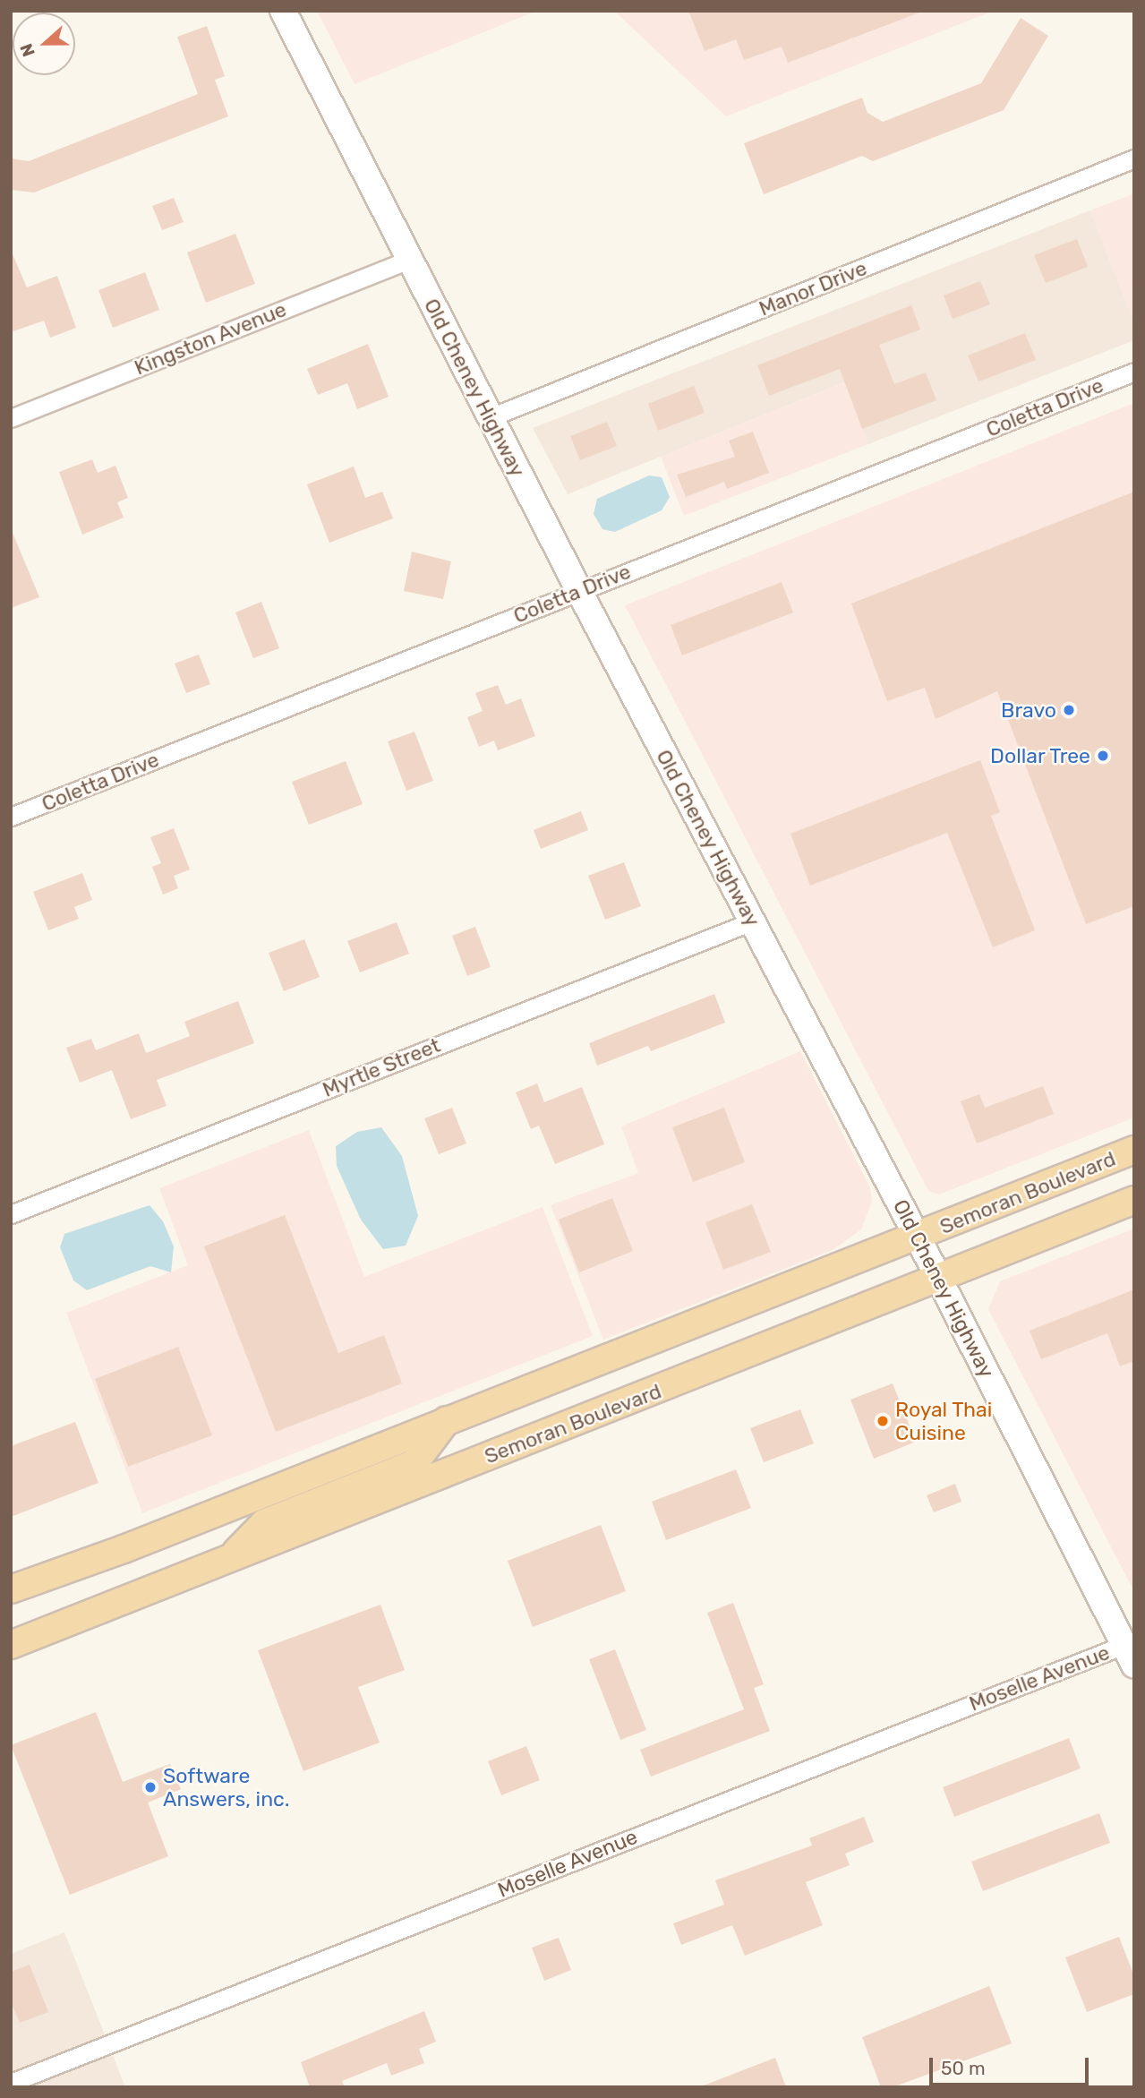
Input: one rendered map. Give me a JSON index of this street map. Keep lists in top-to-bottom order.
{
  "streets": {
    "main road": ["Semoran Boulevard"],
    "street": [
      "Manor Drive",
      "Kingston Avenue",
      "Old Cheney Highway",
      "Coletta Drive",
      "Myrtle Street",
      "Moselle Avenue"
    ]
  },
  "crossings": [
    ["Manor Drive", "Old Cheney Highway"],
    ["Kingston Avenue", "Old Cheney Highway"],
    ["Old Cheney Highway", "Coletta Drive"],
    ["Old Cheney Highway", "Myrtle Street"],
    ["Old Cheney Highway", "Semoran Boulevard"],
    ["Old Cheney Highway", "Moselle Avenue"]
  ],
  "places": [
    "Bravo",
    "Dollar Tree",
    "Royal Thai Cuisine",
    "Software Answers, inc."
  ],
  "scale_bar": "50 m",
  "north": "left"
}
